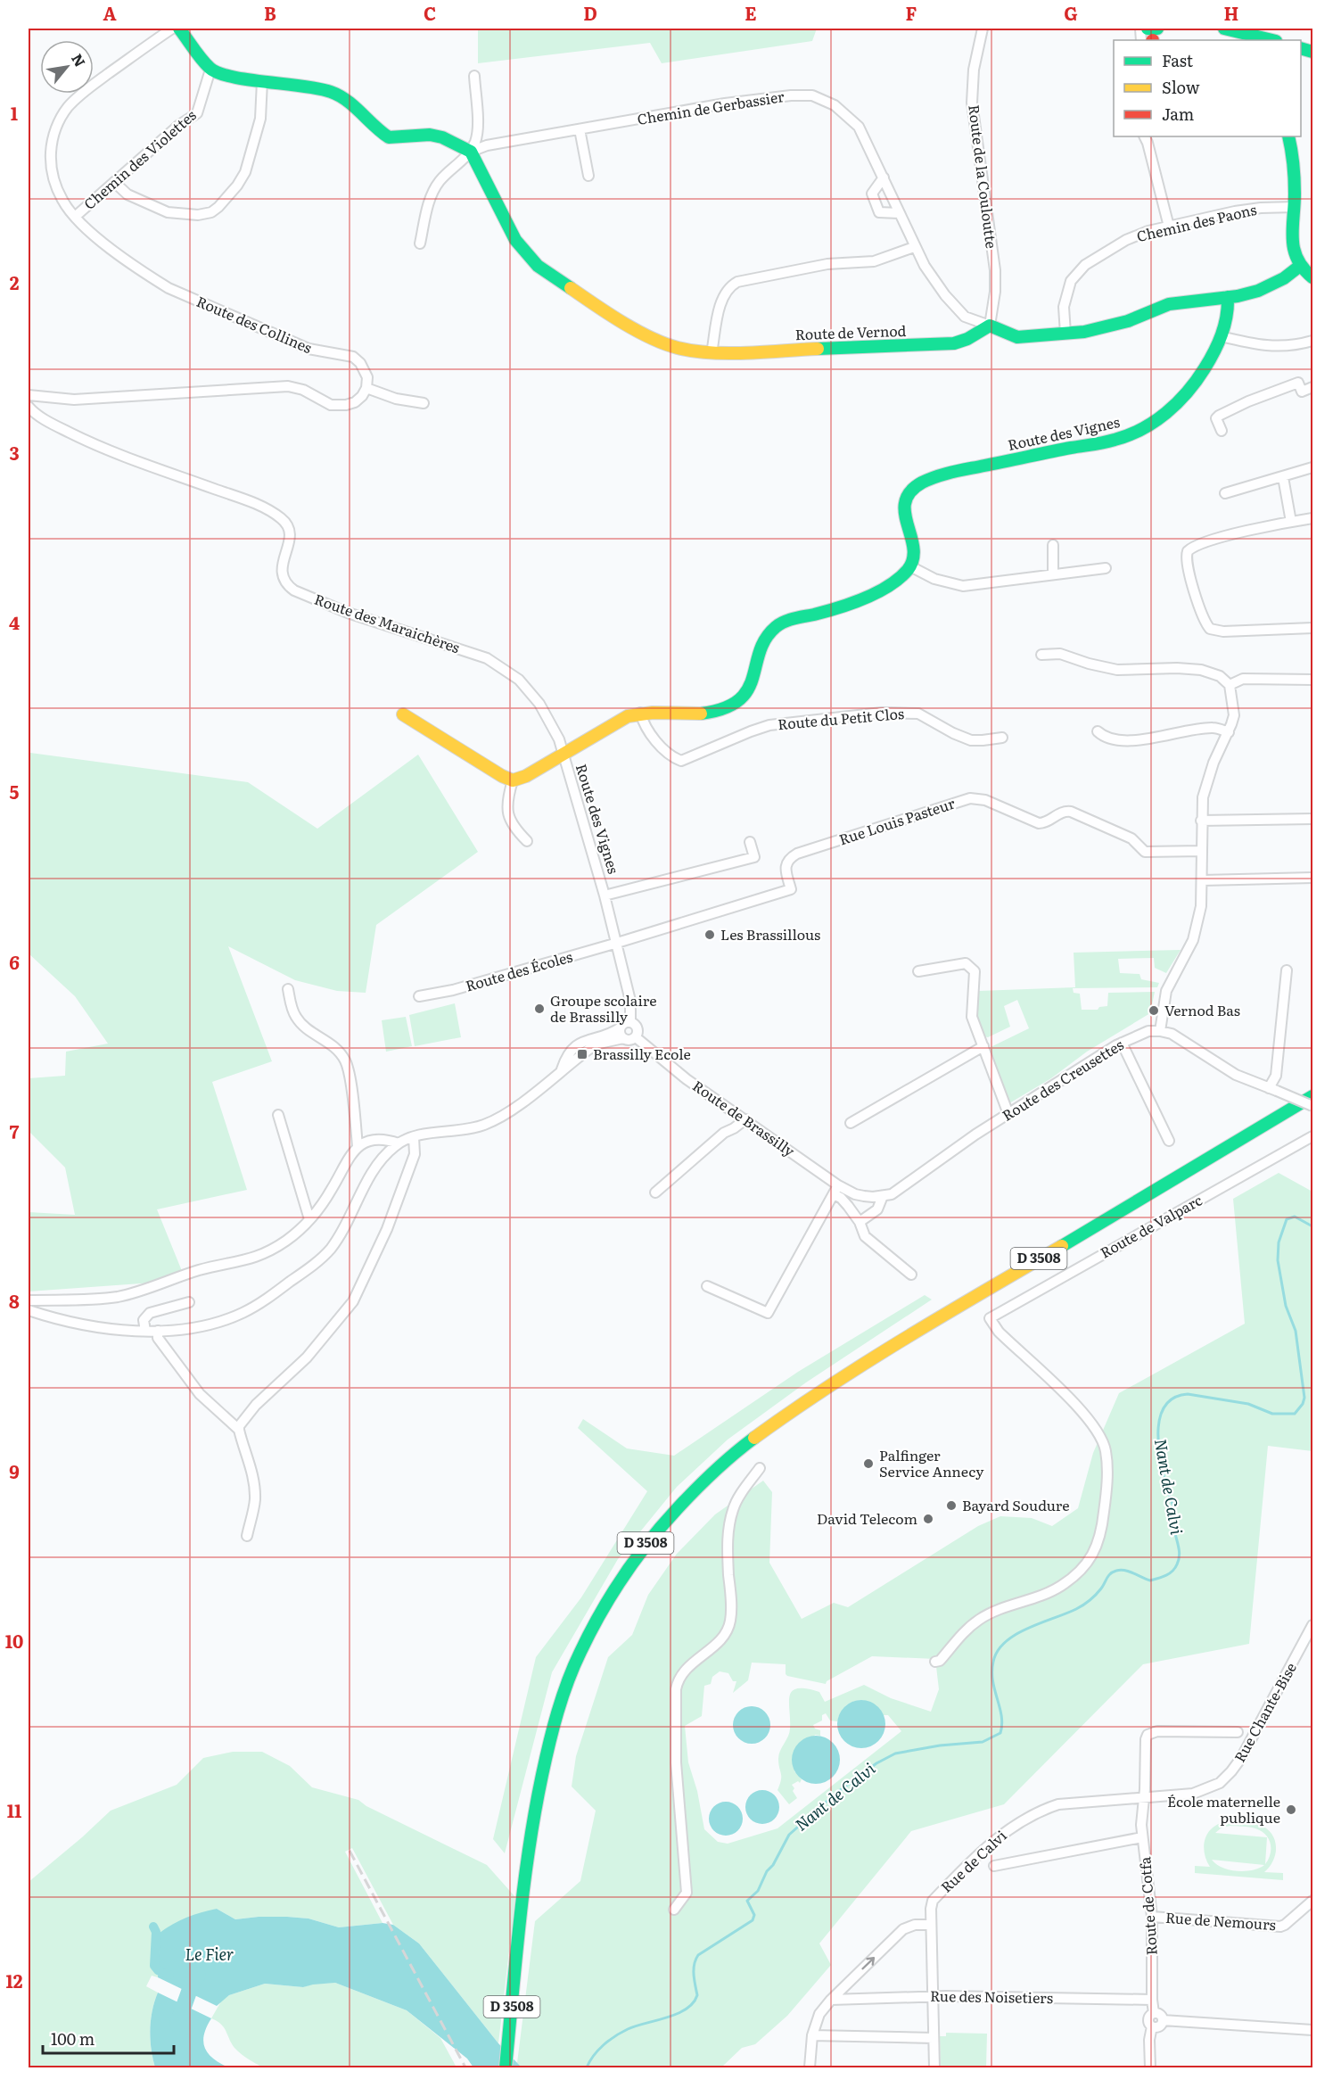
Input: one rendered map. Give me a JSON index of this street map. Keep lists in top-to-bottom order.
{
  "streets": {
    "main road": ["Route de Vernod", "Route des Vignes", "D 3508"],
    "street": [
      "Chemin de Gerbassier",
      "Chemin des Violettes",
      "Route de la Couloutte",
      "Chemin des Paons",
      "Route des Collines",
      "Route des Maraichères",
      "Route du Petit Clos",
      "Rue Louis Pasteur",
      "Route des Écoles",
      "Route des Creusettes",
      "Route de Brassilly",
      "Route de Valparc",
      "Rue Chante-Bise",
      "Rue de Calvi",
      "Route de Cotfa",
      "Rue de Nemours",
      "Rue des Noisetiers"
    ]
  },
  "crossings": [
    ["Chemin de Gerbassier", "Route de la Couloutte"],
    ["Chemin de Gerbassier", "Route de Vernod"],
    ["Chemin des Violettes", "Route des Collines"],
    ["Route de la Couloutte", "Route de Vernod"],
    ["Route des Vignes", "Route des Maraichères"],
    ["Route des Vignes", "Route du Petit Clos"],
    ["Route des Vignes", "Rue Louis Pasteur"],
    ["Route des Vignes", "Route des Écoles"],
    ["Route des Vignes", "Route de Brassilly"],
    ["Rue Louis Pasteur", "Route des Écoles"],
    ["Route des Creusettes", "Route de Brassilly"],
    ["Rue Chante-Bise", "Rue de Calvi"],
    ["Rue Chante-Bise", "Route de Cotfa"],
    ["Rue de Calvi", "Route de Cotfa"],
    ["Rue de Calvi", "Rue des Noisetiers"],
    ["Route de Cotfa", "Rue de Nemours"],
    ["Route de Cotfa", "Rue des Noisetiers"]
  ],
  "water": ["Nant de Calvi", "Le Fier"],
  "places": {
    "other": [
      "Les Brassillous",
      "Groupe scolaire de Brassilly",
      "Vernod Bas",
      "Palfinger Service Annecy",
      "Bayard Soudure",
      "David Telecom",
      "École maternelle publique"
    ],
    "transit": ["Brassilly Ecole"]
  },
  "legend": ["Fast", "Slow", "Jam"],
  "scale_bar": "100 m",
  "north": "top right",
  "grid": {
    "columns": [
      "A",
      "B",
      "C",
      "D",
      "E",
      "F",
      "G",
      "H"
    ],
    "rows": [
      "1",
      "2",
      "3",
      "4",
      "5",
      "6",
      "7",
      "8",
      "9",
      "10",
      "11",
      "12"
    ]
  }
}
